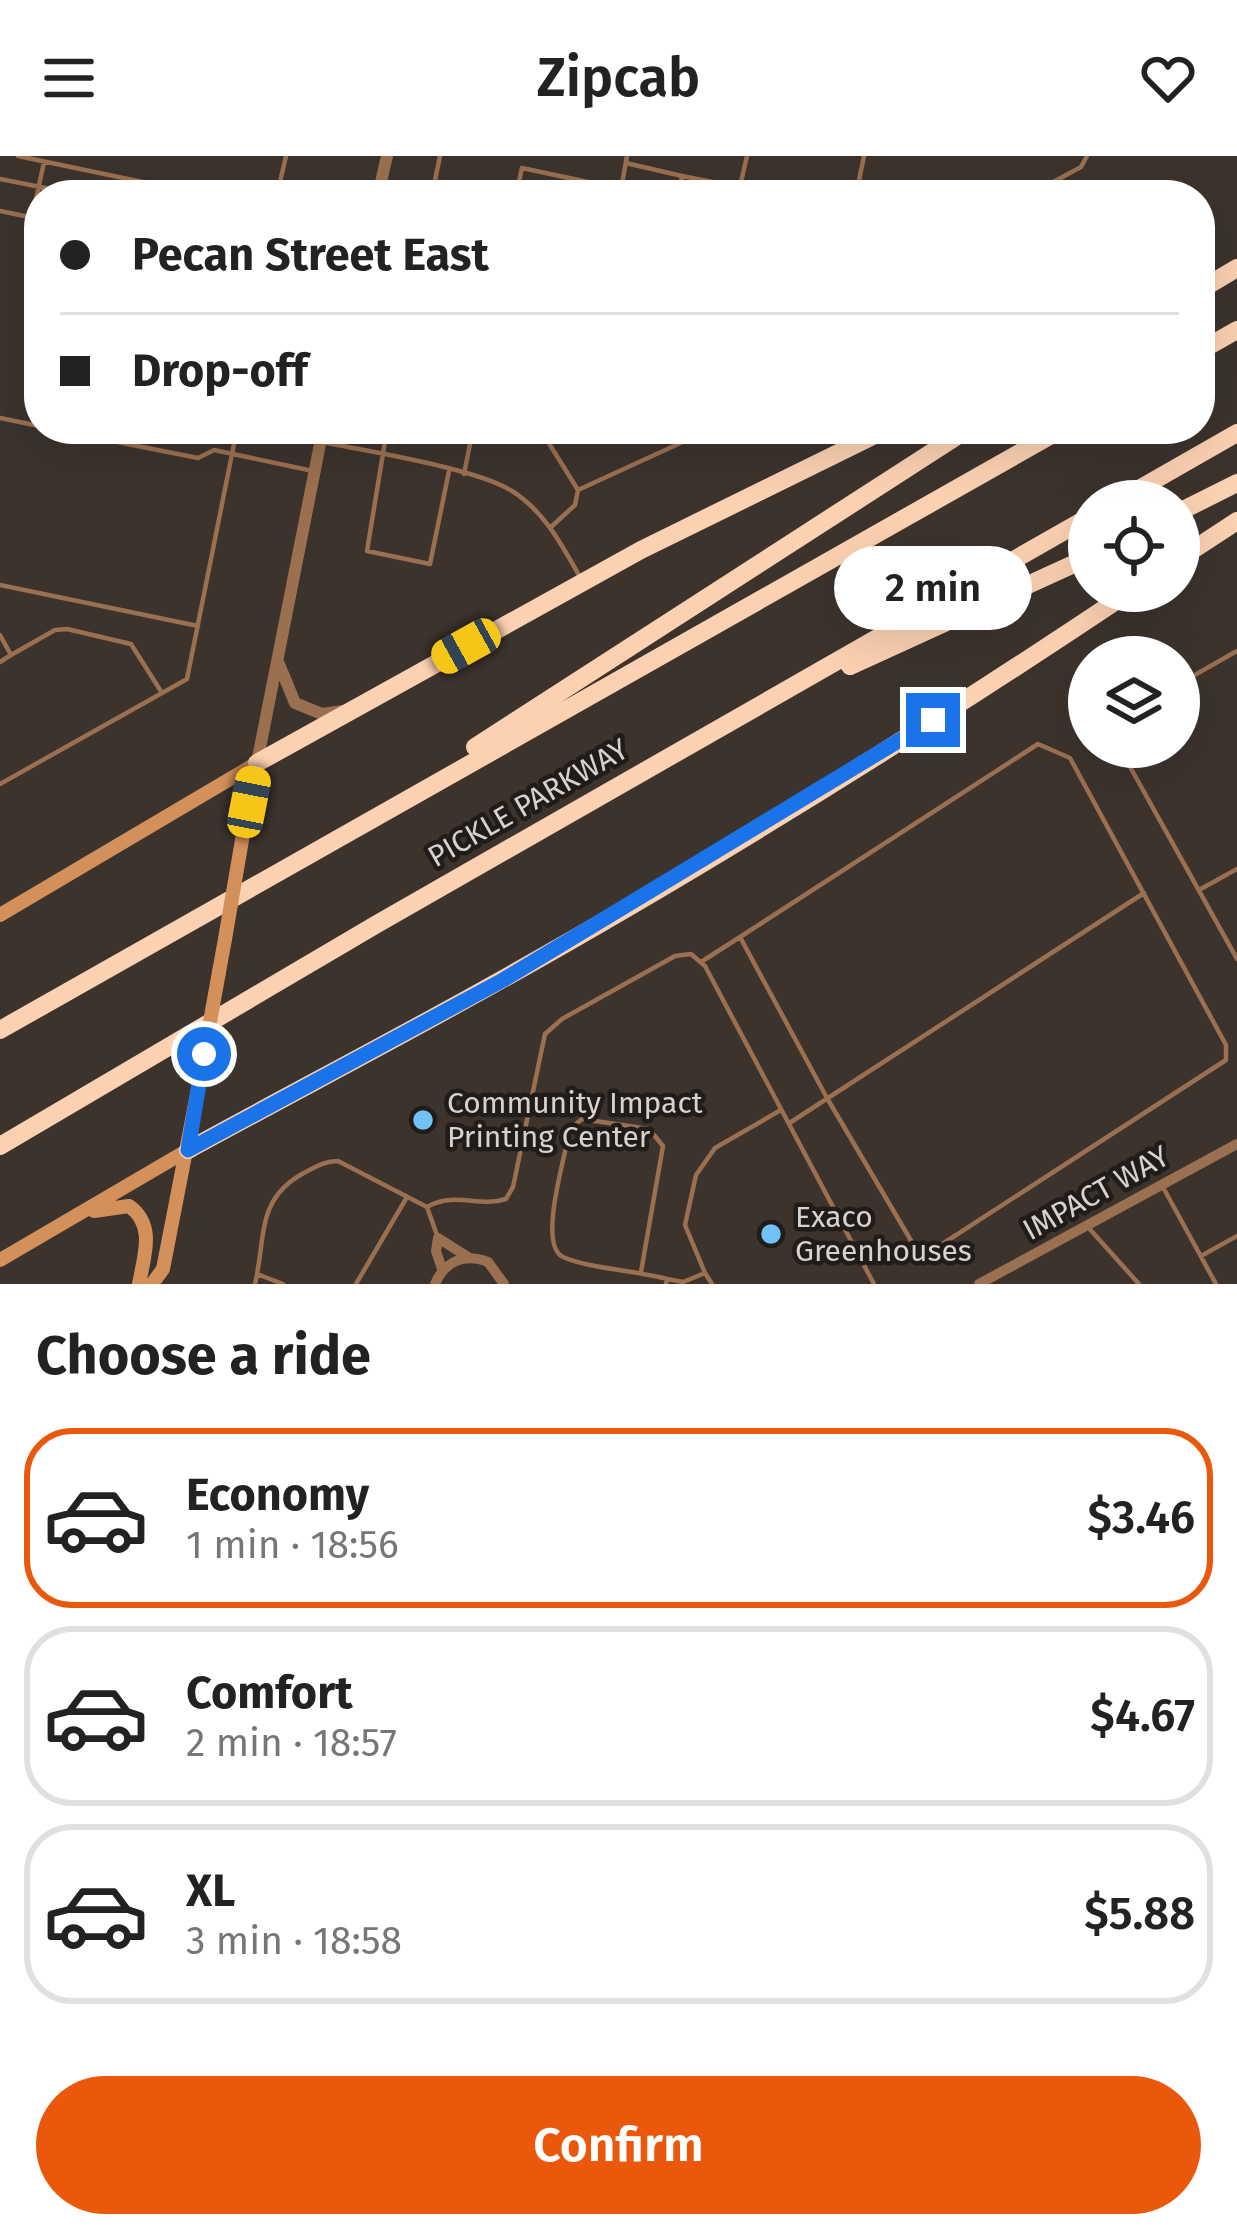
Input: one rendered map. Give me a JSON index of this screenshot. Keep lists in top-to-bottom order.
{
  "streets": {
    "highway": ["PICKLE PARKWAY"],
    "street": ["IMPACT WAY"]
  },
  "places": ["Community Impact Printing Center", "Exaco Greenhouses"],
  "page": {
    "header": "Zipcab",
    "banner": ["Pecan Street East", "Drop-off"],
    "bubble": "2 min",
    "heading": "Choose a ride",
    "list": [
      {
        "name": "Economy",
        "note": "1 min · 18:56",
        "value": "$3.46"
      },
      {
        "name": "Comfort",
        "note": "2 min · 18:57",
        "value": "$4.67"
      },
      {
        "name": "XL",
        "note": "3 min · 18:58",
        "value": "$5.88"
      }
    ],
    "buttons": "Confirm"
  }
}
